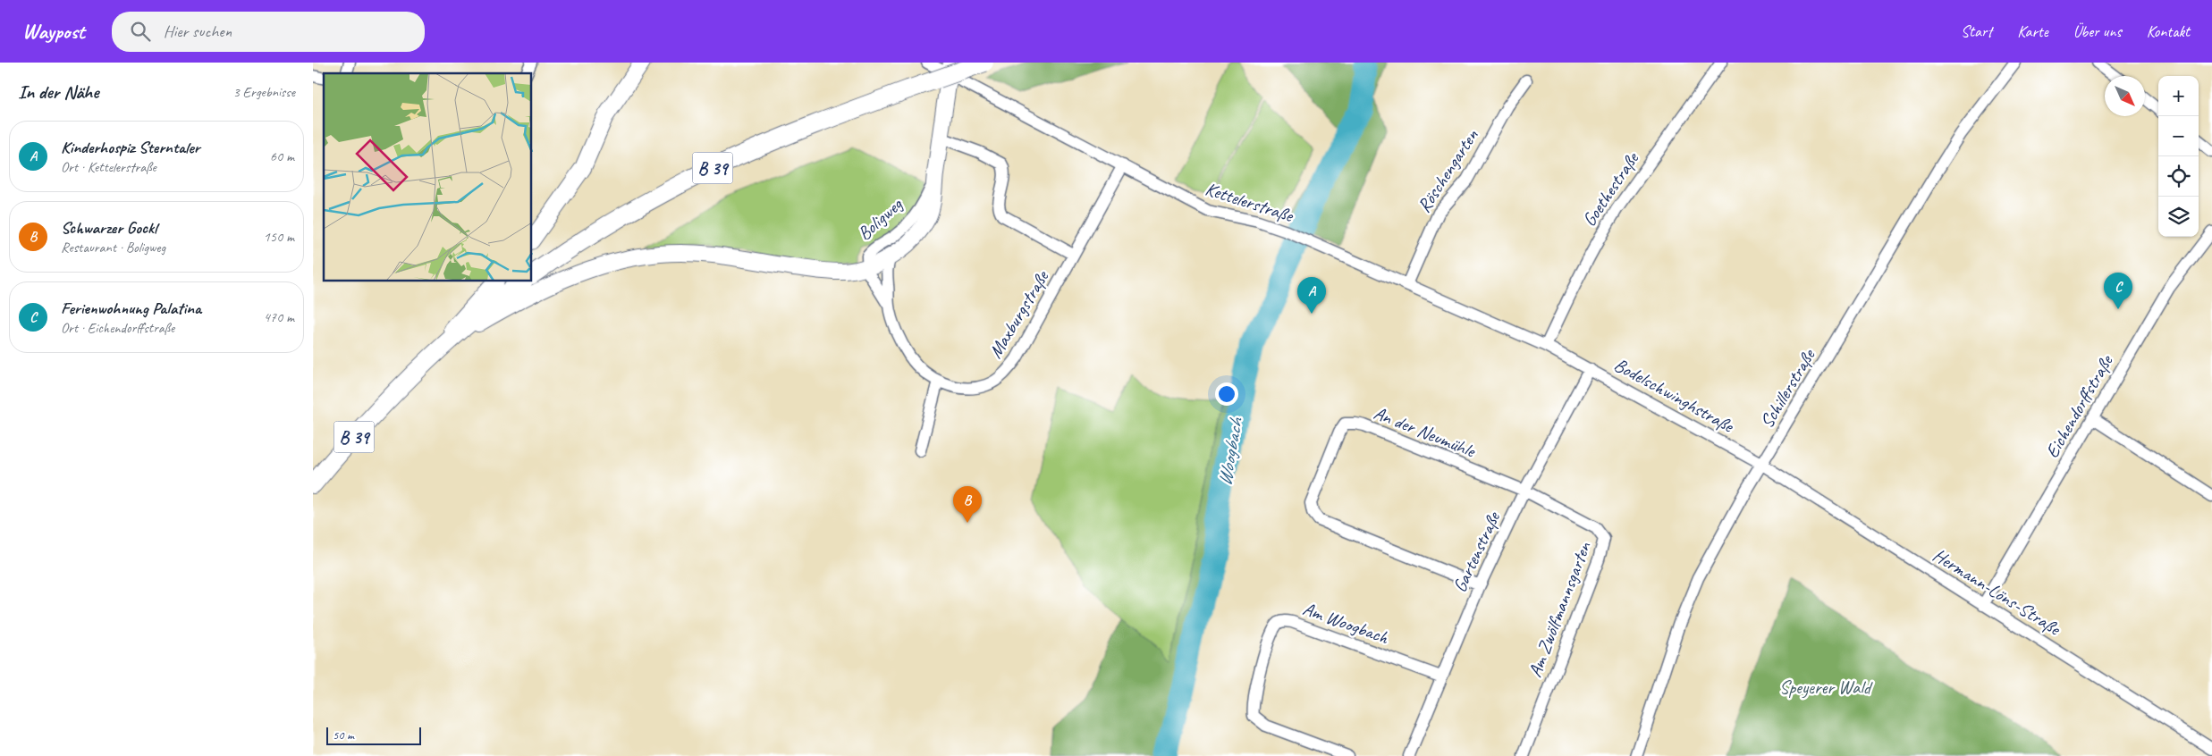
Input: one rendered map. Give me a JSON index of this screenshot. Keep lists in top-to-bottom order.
{
  "streets": {
    "main road": ["B 39", "Boligweg"],
    "street": [
      "Röschengarten",
      "Goethestraße",
      "Kettelerstraße",
      "Maxburgstraße",
      "Schillerstraße",
      "Bodelschwinghstraße",
      "Eichendorffstraße",
      "An der Neumühle",
      "Gartenstraße",
      "Hermann-Löns-Straße",
      "Am Zwölfmannsgarten",
      "Am Woogbach"
    ]
  },
  "crossings": [
    ["Röschengarten", "Kettelerstraße"],
    ["Goethestraße", "Kettelerstraße"],
    ["Kettelerstraße", "Boligweg"],
    ["Kettelerstraße", "Maxburgstraße"],
    ["Kettelerstraße", "Bodelschwinghstraße"],
    ["Boligweg", "Maxburgstraße"],
    ["Schillerstraße", "Bodelschwinghstraße"],
    ["Schillerstraße", "Hermann-Löns-Straße"],
    ["Bodelschwinghstraße", "Gartenstraße"],
    ["Bodelschwinghstraße", "Hermann-Löns-Straße"],
    ["Eichendorffstraße", "Hermann-Löns-Straße"],
    ["An der Neumühle", "Gartenstraße"],
    ["An der Neumühle", "Am Zwölfmannsgarten"],
    ["Gartenstraße", "Am Zwölfmannsgarten"],
    ["Gartenstraße", "Am Woogbach"]
  ],
  "water": ["Woogbach"],
  "parks": ["Speyerer Wald"],
  "scale_bar": "50 m",
  "north": "bottom right",
  "page": {
    "header": "Waypost",
    "search": "Hier suchen",
    "nav": [
      "Start",
      "Karte",
      "Über uns",
      "Kontakt"
    ],
    "heading": ["In der Nähe", "3 Ergebnisse"],
    "map_buttons": ["+", "−"],
    "list": [
      {
        "mark": "A",
        "name": "Kinderhospiz Sterntaler",
        "note": "Ort · Kettelerstraße",
        "value": "60 m"
      },
      {
        "mark": "B",
        "name": "Schwarzer Gockl",
        "note": "Restaurant · Boligweg",
        "value": "150 m"
      },
      {
        "mark": "C",
        "name": "Ferienwohnung Palatina",
        "note": "Ort · Eichendorffstraße",
        "value": "470 m"
      }
    ],
    "pins": ["C", "A", "B"],
    "scale": "50 m"
  }
}
